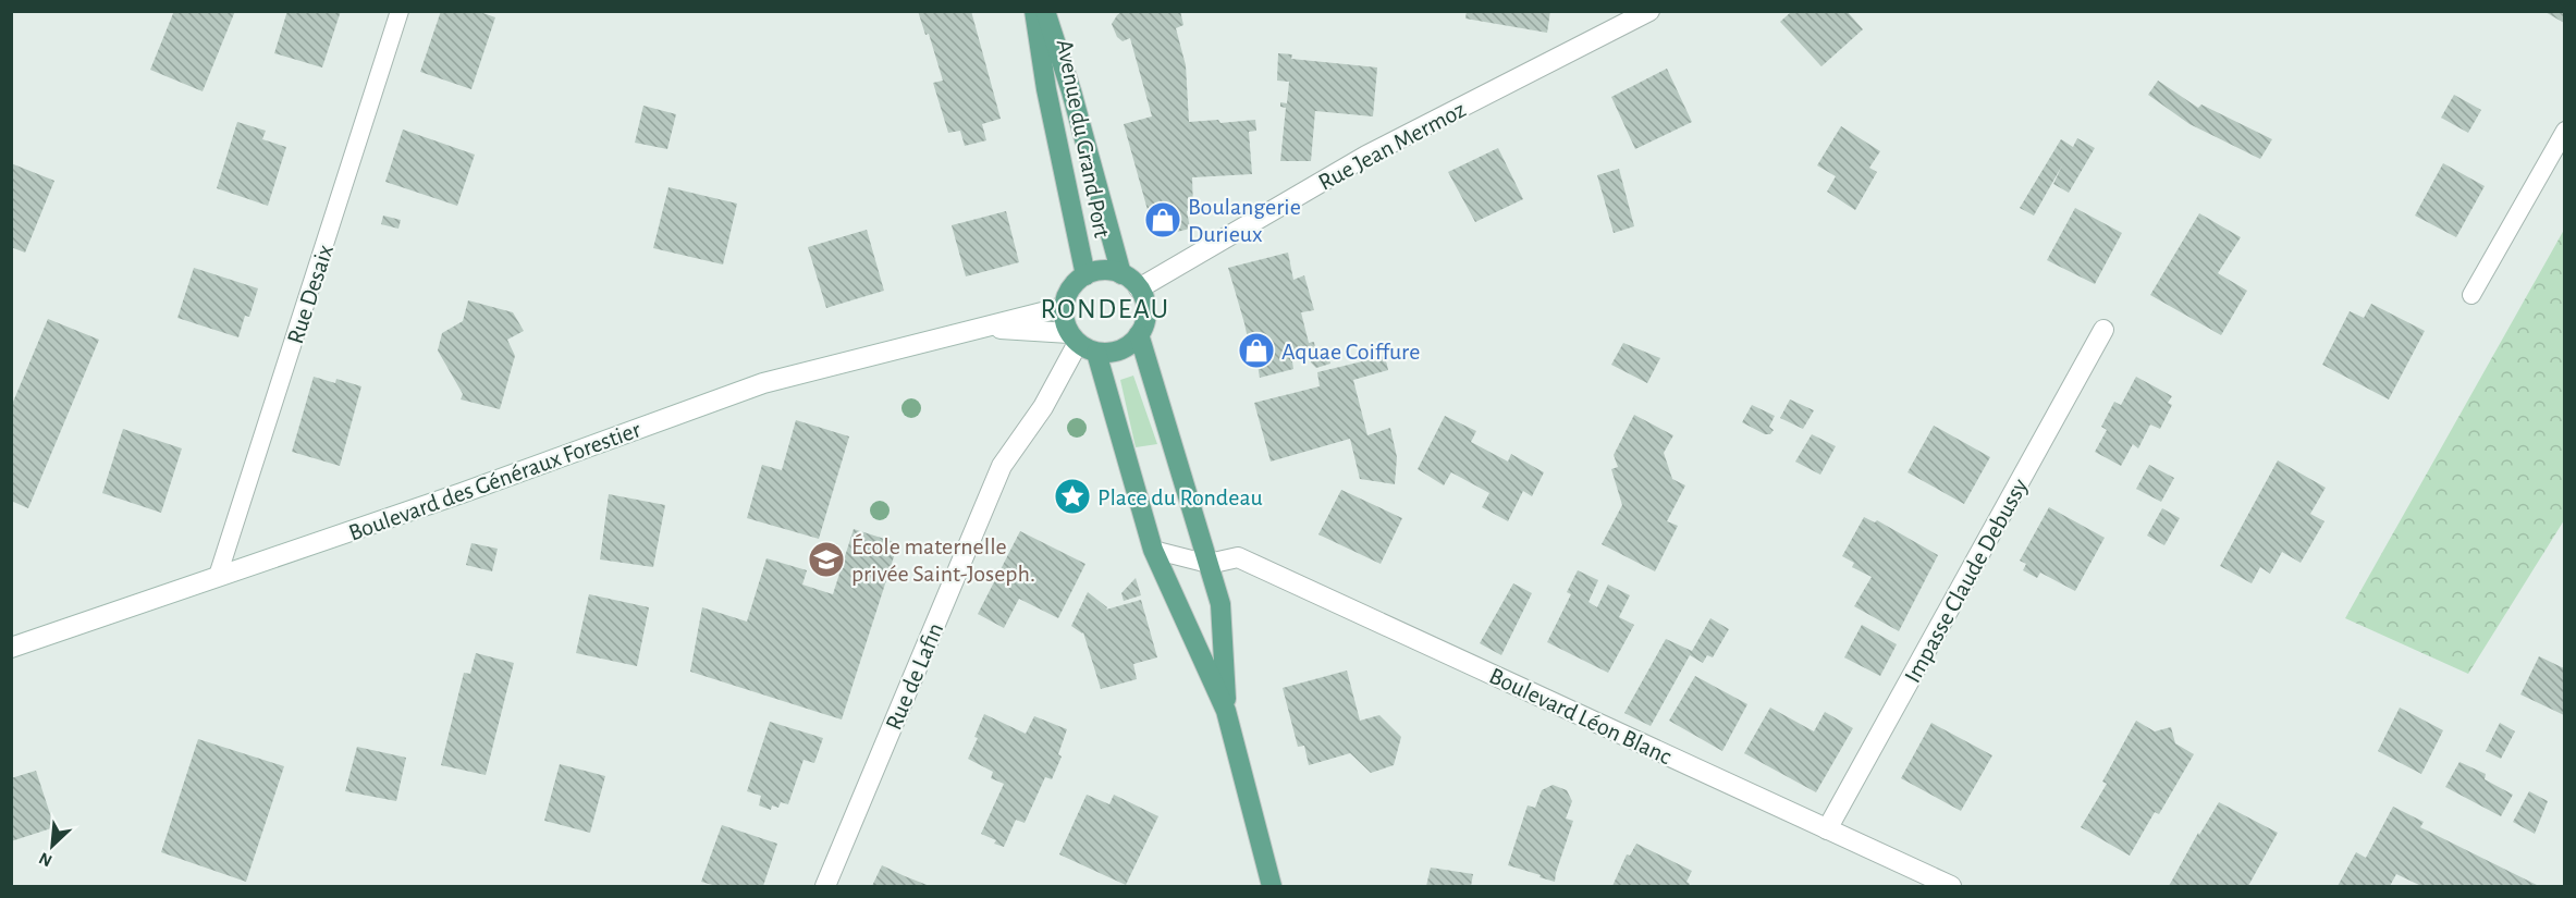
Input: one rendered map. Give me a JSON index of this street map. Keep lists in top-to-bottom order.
{
  "streets": {
    "main road": ["Avenue du Grand Port"],
    "street": [
      "Rue Jean Mermoz",
      "Boulevard des Généraux Forestier",
      "Impasse Claude Debussy",
      "Rue de Lafin",
      "Boulevard Léon Blanc"
    ],
    "lane": ["Rue Desaix"]
  },
  "crossings": [
    ["Avenue du Grand Port", "Rue Jean Mermoz"],
    ["Avenue du Grand Port", "Rue de Lafin"],
    ["Rue Jean Mermoz", "Rue de Lafin"],
    ["Rue Desaix", "Boulevard des Généraux Forestier"],
    ["Impasse Claude Debussy", "Boulevard Léon Blanc"]
  ],
  "districts": ["RONDEAU"],
  "places": {
    "shop": ["Boulangerie Durieux", "Aquae Coiffure"],
    "place": ["Place du Rondeau"],
    "school or university": ["École maternelle privée Saint-Joseph."]
  },
  "north": "bottom left"
}
